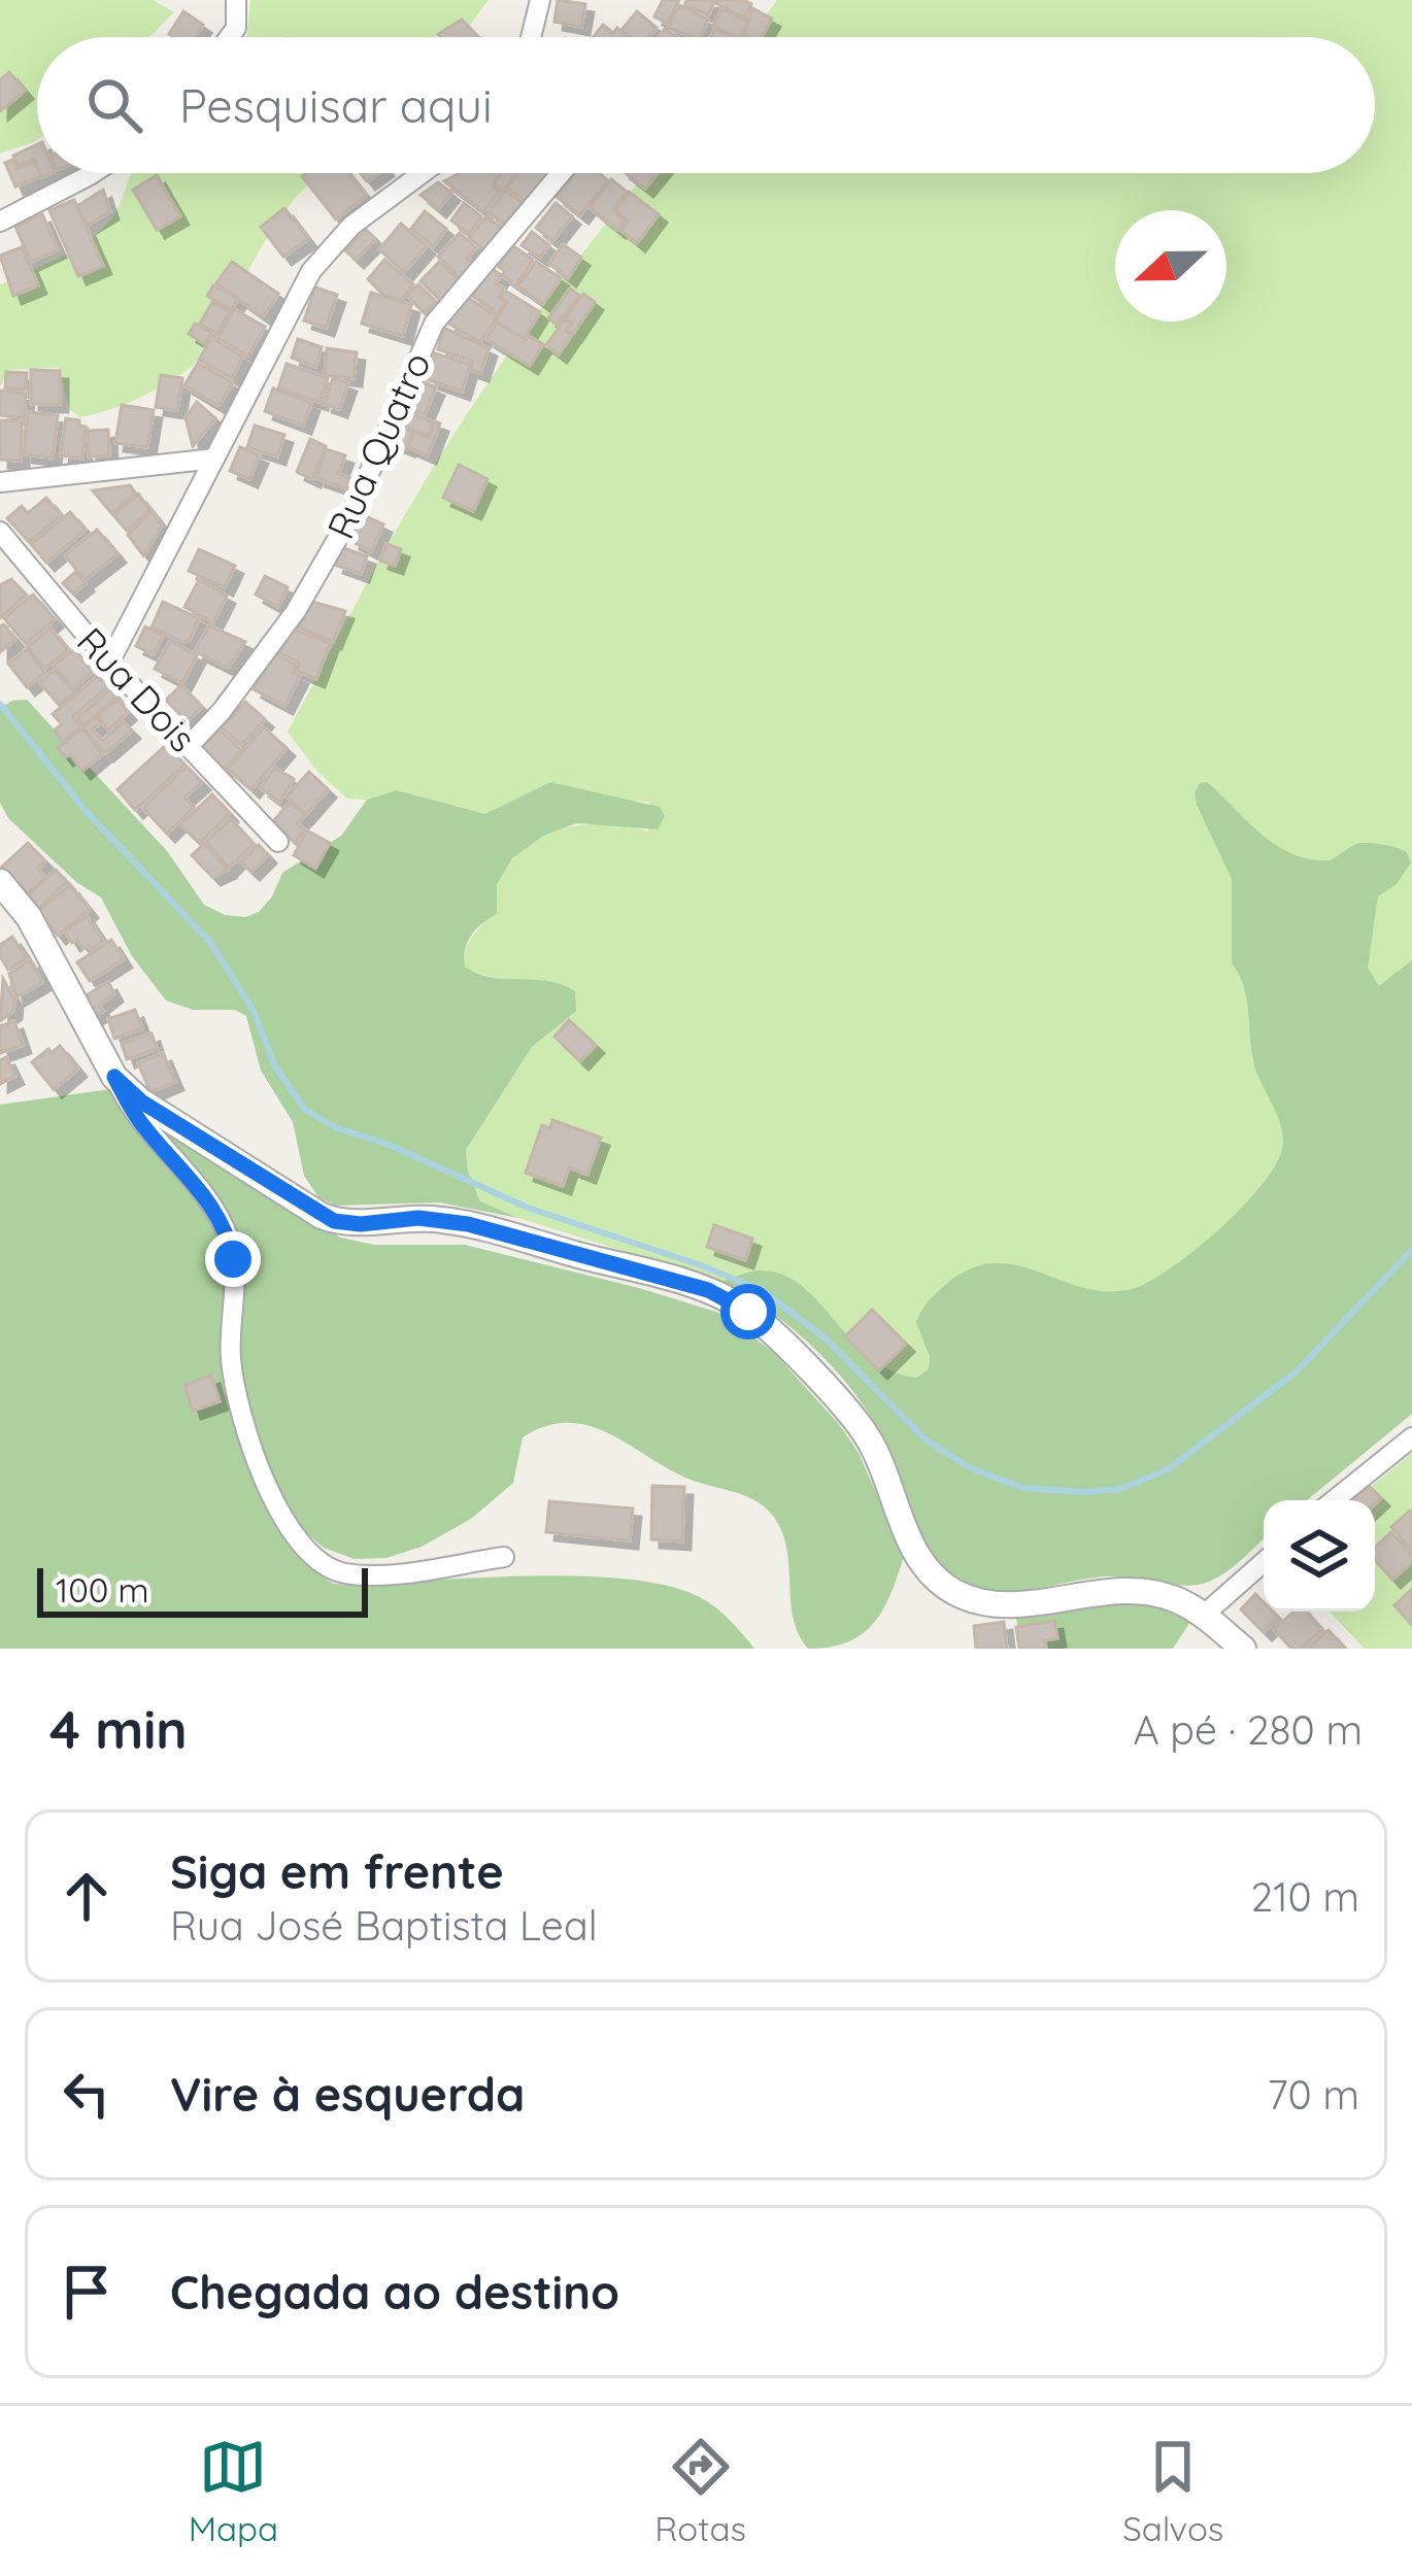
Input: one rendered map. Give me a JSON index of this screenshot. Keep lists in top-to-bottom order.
{
  "streets": {
    "street": ["Rua Quatro", "Rua Dois"]
  },
  "crossings": [
    ["Rua Quatro", "Rua Dois"]
  ],
  "scale_bar": "100 m",
  "north": "left",
  "page": {
    "search": "Pesquisar aqui",
    "scale": "100 m",
    "heading": ["4 min", "A pé · 280 m"],
    "list": [
      ["Siga em frente", "Rua José Baptista Leal", "210 m"],
      ["Vire à esquerda", "70 m"],
      "Chegada ao destino"
    ],
    "nav": ["Mapa", "Rotas", "Salvos"]
  }
}
